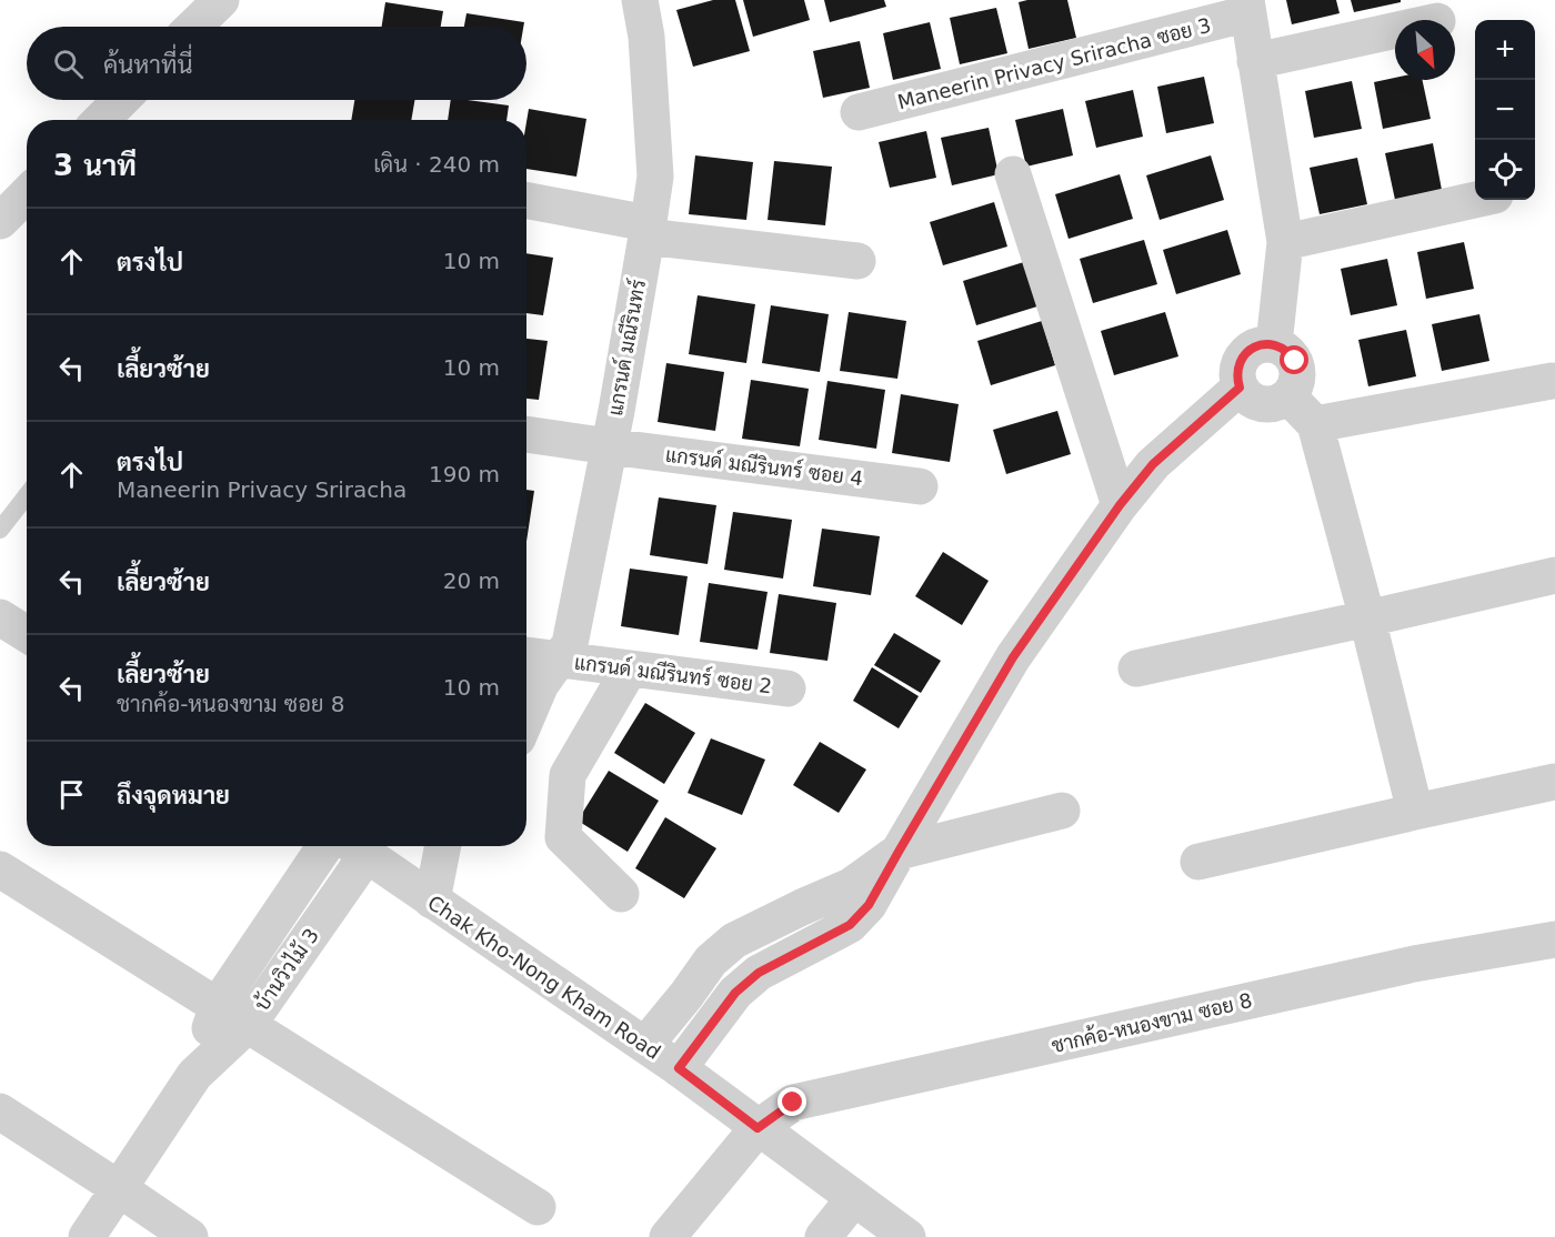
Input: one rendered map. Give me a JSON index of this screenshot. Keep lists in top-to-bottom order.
{
  "streets": {
    "street": [
      "Maneerin Privacy Sriracha ซอย 3",
      "แกรนด์ มณีรินทร์",
      "แกรนด์ มณีรินทร์ ซอย 4",
      "แกรนด์ มณีรินทร์ ซอย 2",
      "บ้านวิวไม้ 3",
      "Chak Kho-Nong Kham Road",
      "ชากค้อ-หนองขาม ซอย 8"
    ]
  },
  "crossings": [
    ["แกรนด์ มณีรินทร์", "แกรนด์ มณีรินทร์ ซอย 4"],
    ["แกรนด์ มณีรินทร์", "แกรนด์ มณีรินทร์ ซอย 2"],
    ["Chak Kho-Nong Kham Road", "ชากค้อ-หนองขาม ซอย 8"]
  ],
  "north": "bottom right",
  "page": {
    "map_buttons": ["+", "−"],
    "search": "ค้นหาที่นี่",
    "heading": ["3 นาที", "เดิน · 240 m"],
    "list": [
      ["ตรงไป", "10 m"],
      ["เลี้ยวซ้าย", "10 m"],
      ["ตรงไป", "Maneerin Privacy Sriracha", "190 m"],
      ["เลี้ยวซ้าย", "20 m"],
      ["เลี้ยวซ้าย", "ชากค้อ-หนองขาม ซอย 8", "10 m"],
      "ถึงจุดหมาย"
    ]
  }
}
